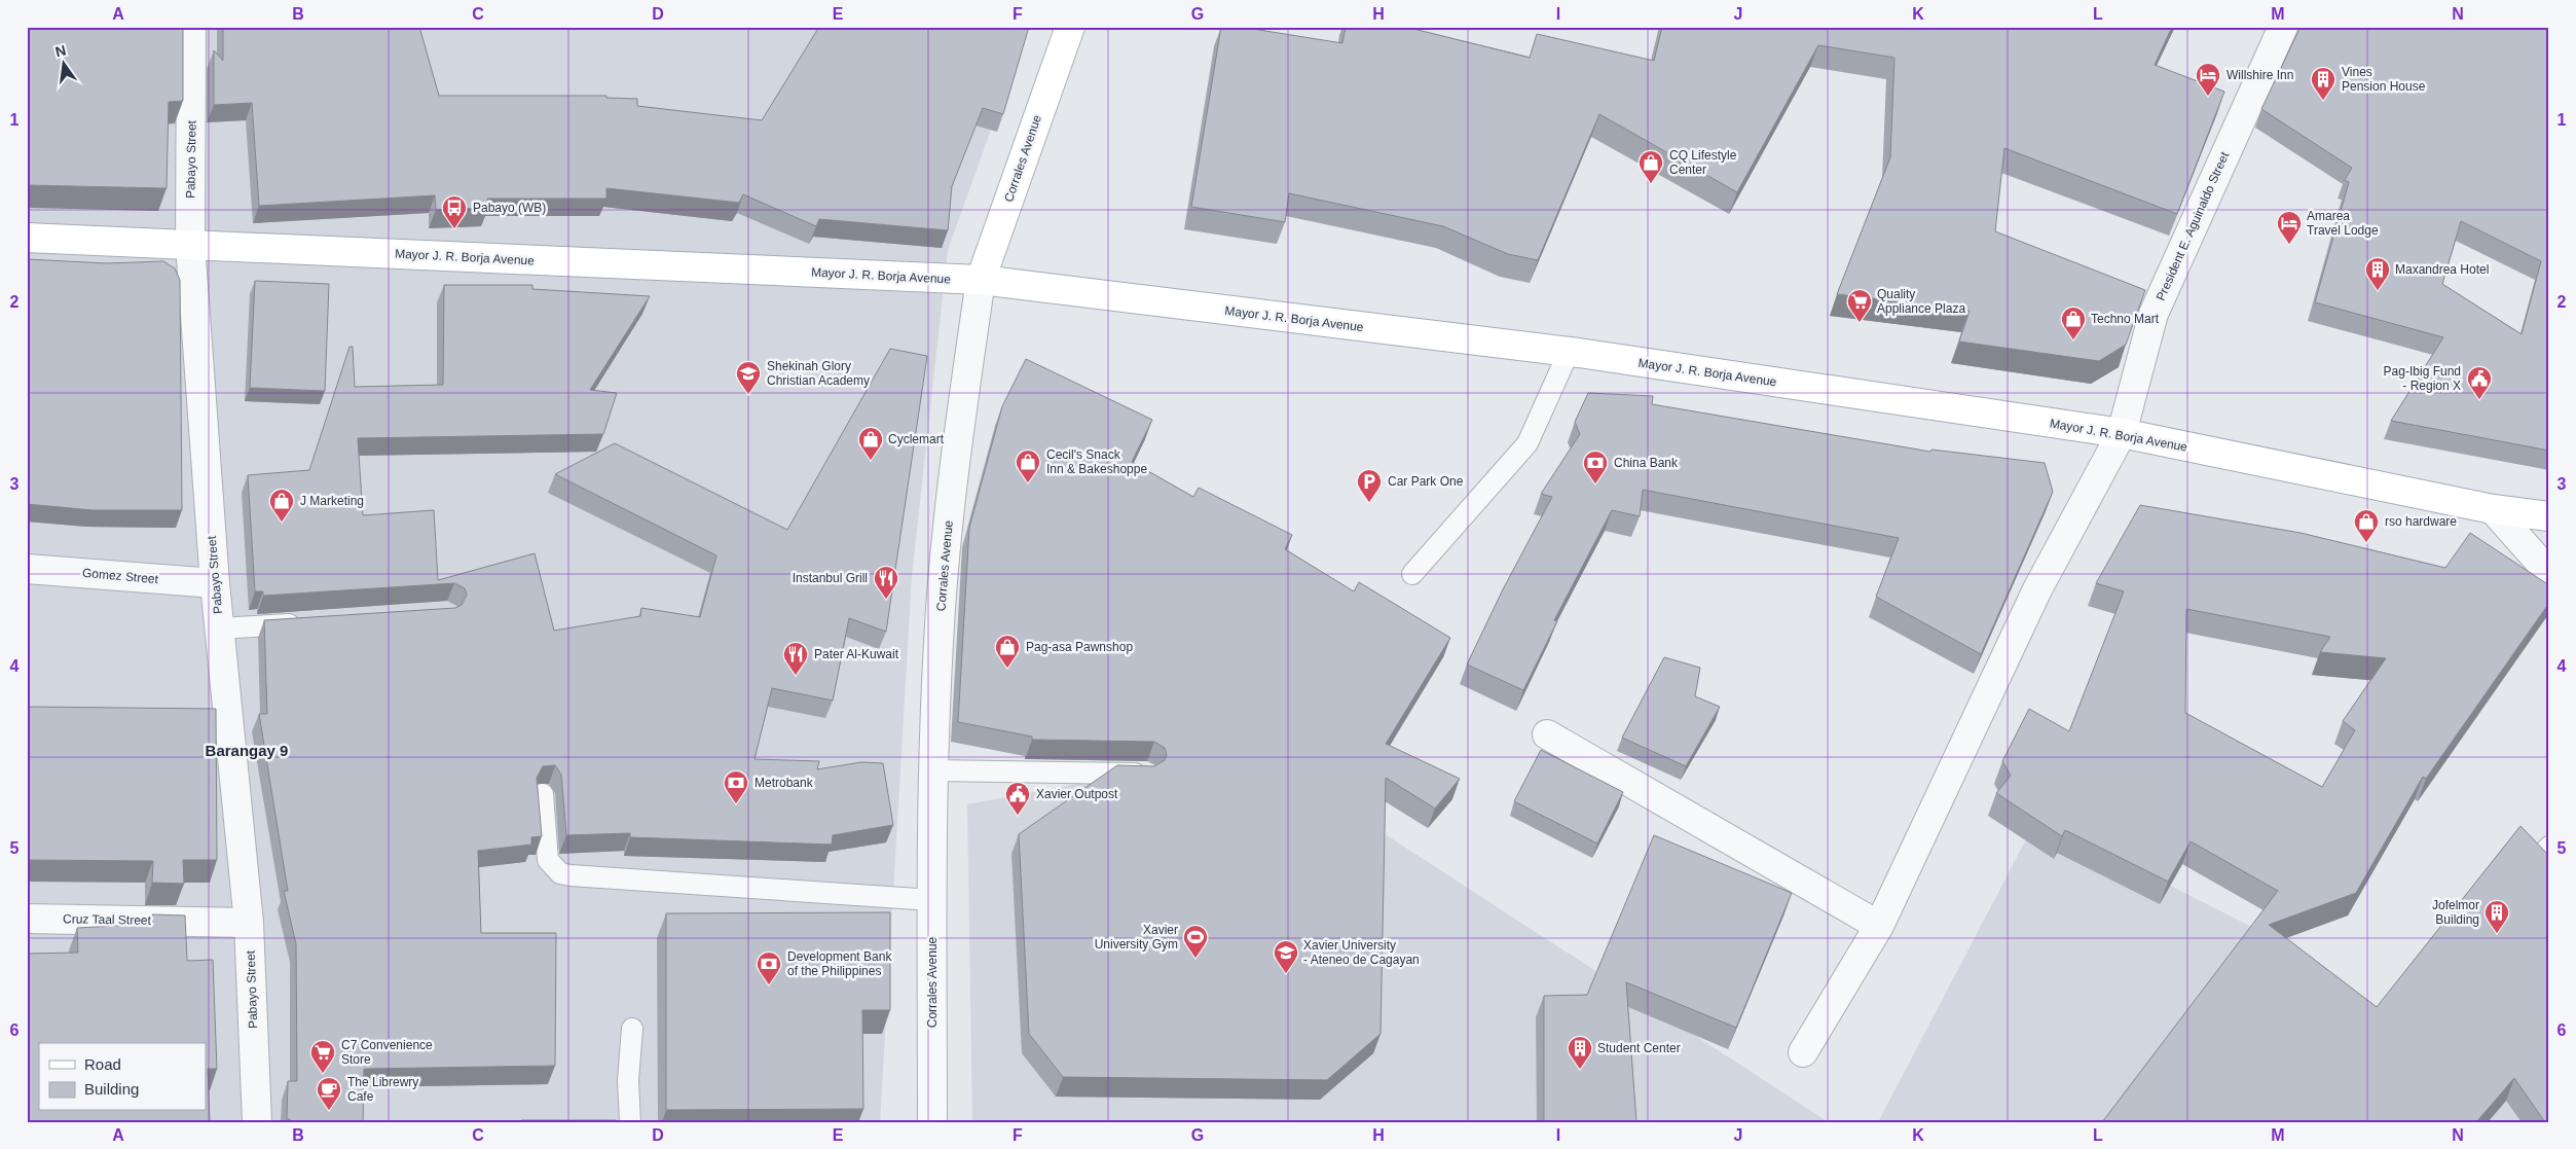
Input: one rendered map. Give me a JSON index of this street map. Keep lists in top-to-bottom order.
{
  "streets": {
    "main road": ["Corrales Avenue", "Mayor J. R. Borja Avenue"],
    "street": [
      "Pabayo Street",
      "President E. Aguinaldo Street",
      "Gomez Street",
      "Cruz Taal Street"
    ]
  },
  "crossings": [
    ["Corrales Avenue", "Mayor J. R. Borja Avenue"],
    ["Pabayo Street", "Mayor J. R. Borja Avenue"],
    ["Pabayo Street", "Gomez Street"],
    ["Pabayo Street", "Cruz Taal Street"],
    ["President E. Aguinaldo Street", "Mayor J. R. Borja Avenue"]
  ],
  "districts": ["Barangay 9"],
  "places": {
    "hotel": ["Willshire Inn", "Amarea Travel Lodge"],
    "building": [
      "Vines Pension House",
      "Maxandrea Hotel",
      "Jofelmor Building",
      "Student Center"
    ],
    "shop": [
      "CQ Lifestyle Center",
      "Techno Mart",
      "Cyclemart",
      "Cecil's Snack Inn & Bakeshoppe",
      "J Marketing",
      "rso hardware",
      "Pag-asa Pawnshop"
    ],
    "bus stop": ["Pabayo (WB)"],
    "supermarket": ["Quality Appliance Plaza", "C7 Convenience Store"],
    "school or university": ["Shekinah Glory Christian Academy", "Xavier University - Ateneo de Cagayan"],
    "public building": ["Pag-Ibig Fund - Region X", "Xavier Outpost"],
    "bank": ["China Bank", "Metrobank", "Development Bank of the Philippines"],
    "parking": ["Car Park One"],
    "restaurant": ["Instanbul Grill", "Pater Al-Kuwait"],
    "sports": ["Xavier University Gym"],
    "cafe": ["The Librewry Cafe"]
  },
  "legend": ["Road", "Building"],
  "north": "top",
  "grid": {
    "columns": [
      "A",
      "B",
      "C",
      "D",
      "E",
      "F",
      "G",
      "H",
      "I",
      "J",
      "K",
      "L",
      "M",
      "N"
    ],
    "rows": [
      "1",
      "2",
      "3",
      "4",
      "5",
      "6"
    ]
  }
}
